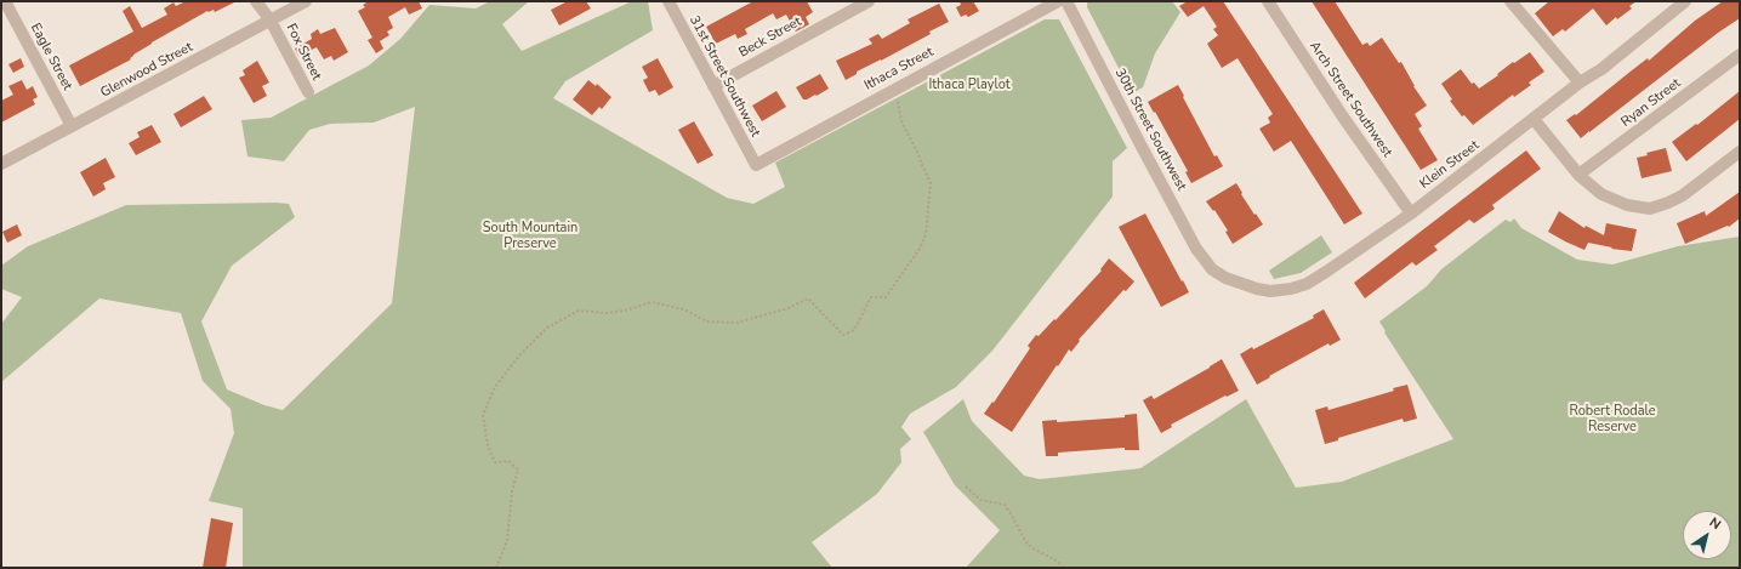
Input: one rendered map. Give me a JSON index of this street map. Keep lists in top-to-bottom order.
{
  "streets": {
    "street": [
      "Beck Street",
      "Fox Street",
      "Eagle Street",
      "Ithaca Street",
      "Glenwood Street",
      "31st Street Southwest",
      "Arch Street Southwest",
      "Ryan Street",
      "30th Street Southwest",
      "Klein Street"
    ]
  },
  "crossings": [
    ["Beck Street", "31st Street Southwest"],
    ["Fox Street", "Glenwood Street"],
    ["Eagle Street", "Glenwood Street"],
    ["Ithaca Street", "31st Street Southwest"],
    ["Arch Street Southwest", "Klein Street"],
    ["30th Street Southwest", "Klein Street"]
  ],
  "parks": ["Ithaca Playlot", "South Mountain Preserve", "Robert Rodale Reserve"],
  "north": "top right"
}
